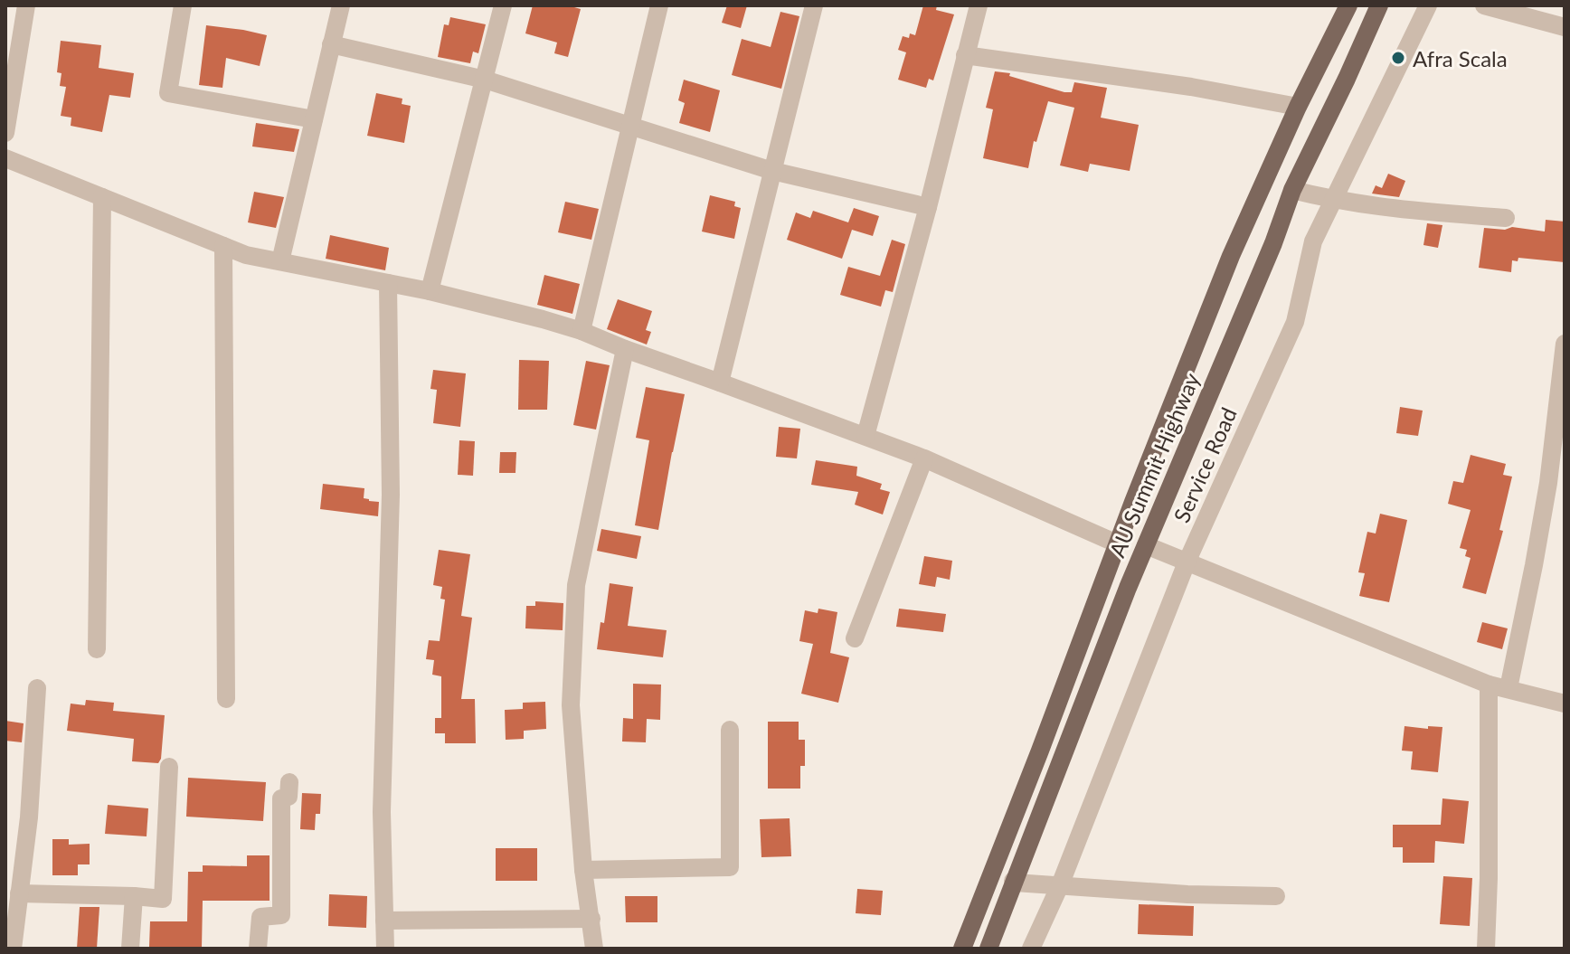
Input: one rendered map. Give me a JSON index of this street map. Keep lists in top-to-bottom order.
{
  "streets": {
    "main road": ["AU Summit Highway"],
    "street": ["Service Road"]
  },
  "places": ["Afra Scala"]
}
